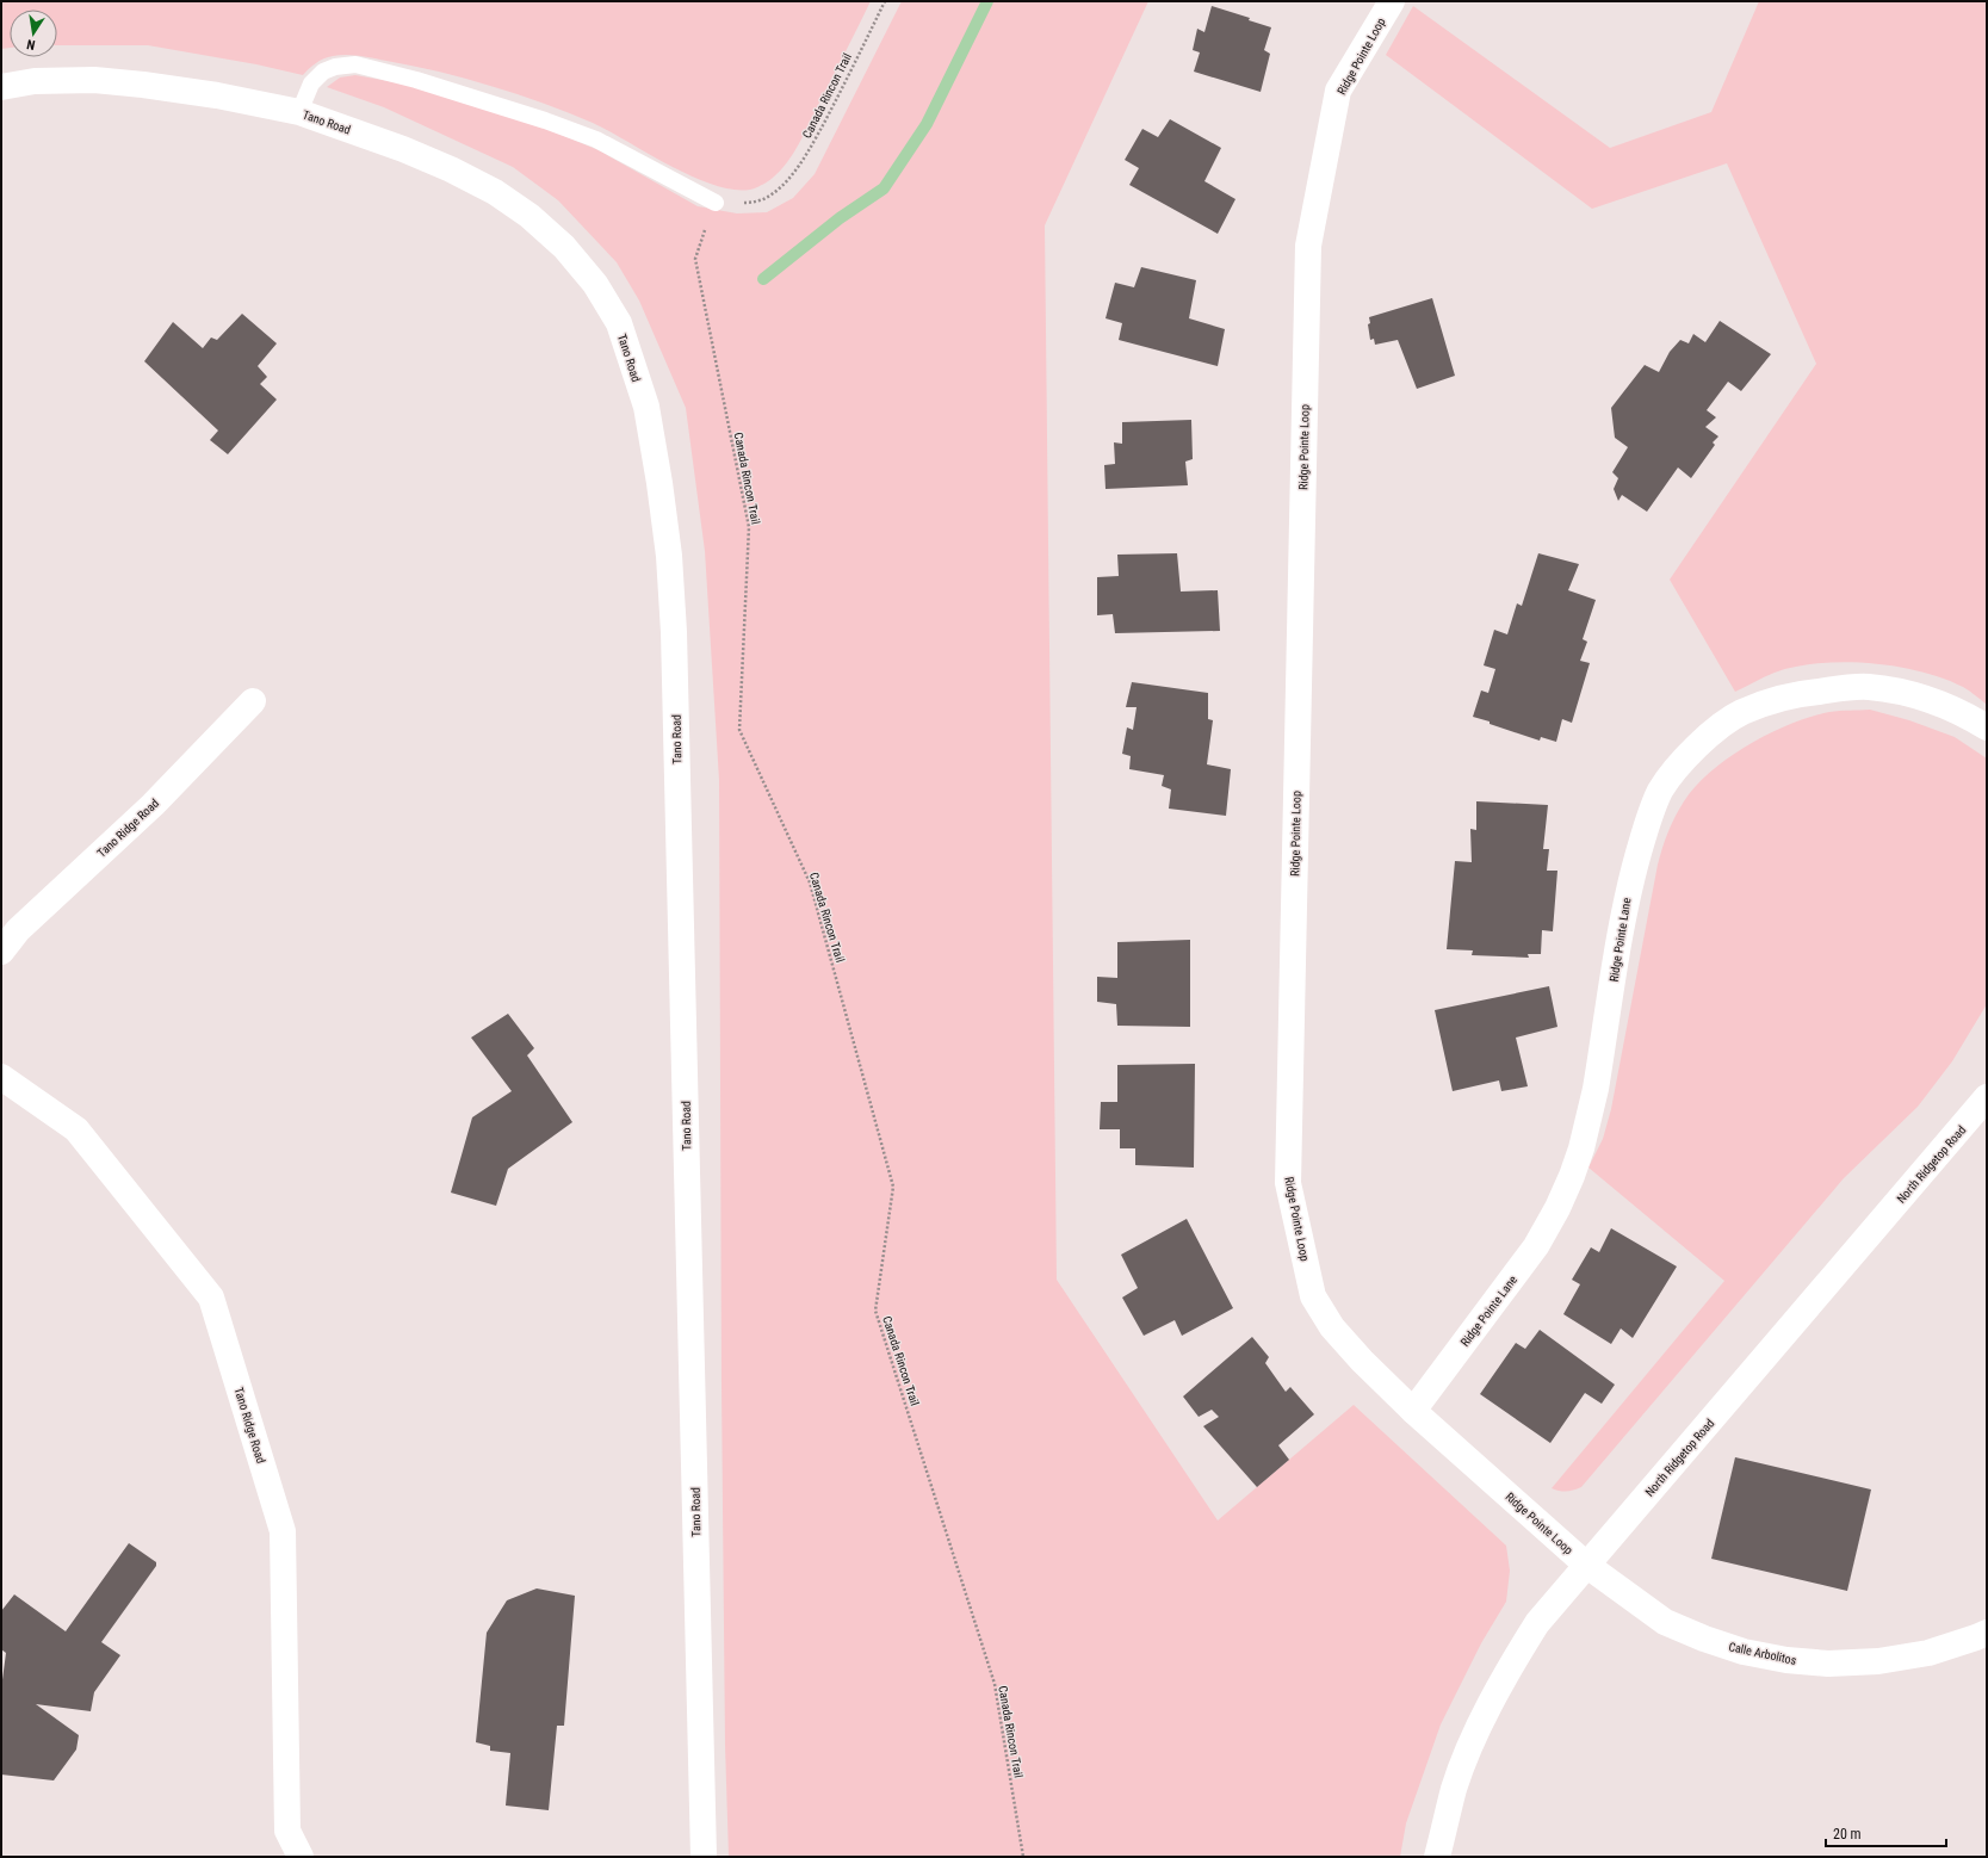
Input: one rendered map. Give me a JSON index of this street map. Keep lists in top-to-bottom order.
{
  "streets": {
    "street": [
      "Ridge Pointe Loop",
      "Tano Road",
      "Tano Ridge Road",
      "Ridge Pointe Lane",
      "North Ridgetop Road",
      "Calle Arbolitos"
    ],
    "path": ["Canada Rincon Trail"]
  },
  "crossings": [
    ["Ridge Pointe Loop", "Ridge Pointe Lane"],
    ["Ridge Pointe Loop", "North Ridgetop Road"],
    ["Ridge Pointe Loop", "Calle Arbolitos"],
    ["North Ridgetop Road", "Calle Arbolitos"]
  ],
  "scale_bar": "20 m",
  "north": "bottom"
}
